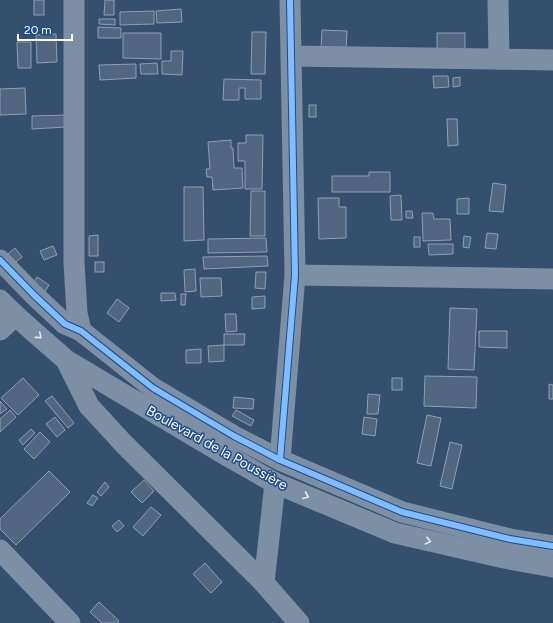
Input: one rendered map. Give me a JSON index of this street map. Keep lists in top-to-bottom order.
{
  "streets": {
    "street": ["Boulevard de la Poussière"]
  },
  "scale_bar": "20 m"
}
